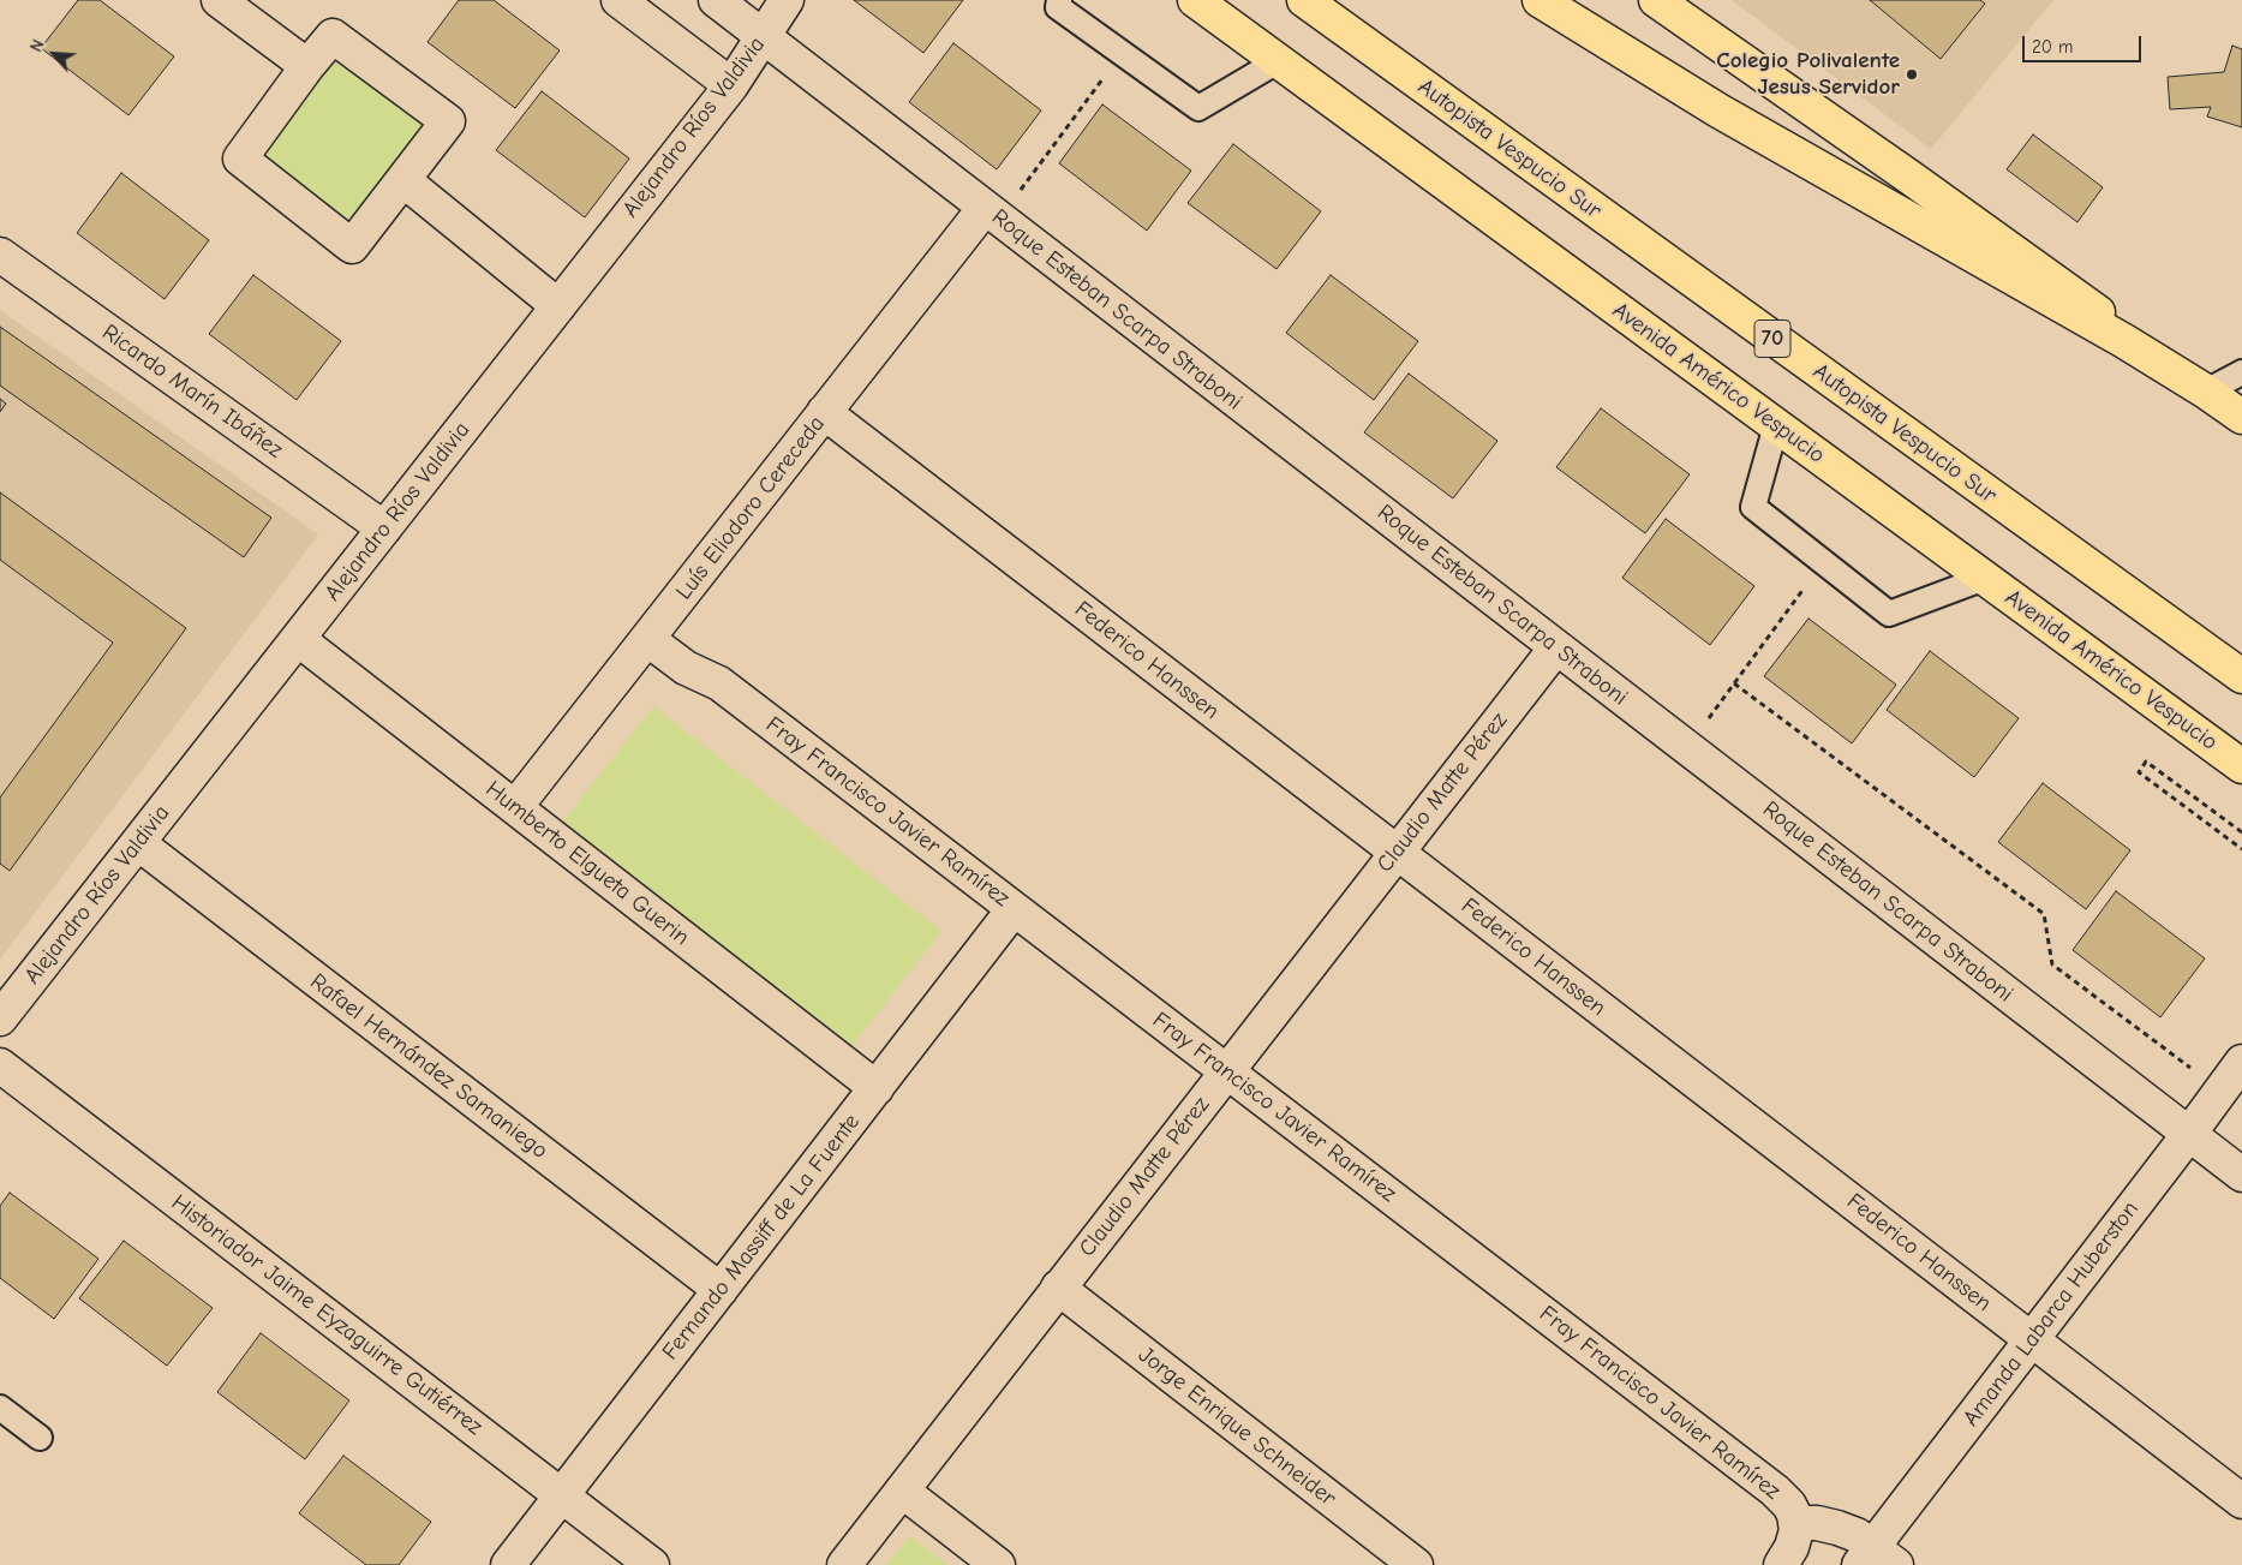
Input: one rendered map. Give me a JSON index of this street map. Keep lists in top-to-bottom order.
{
  "streets": {
    "main road": ["Autopista Vespucio Sur", "70", "Avenida Américo Vespucio"],
    "street": [
      "Alejandro Ríos Valdivia",
      "Roque Esteban Scarpa Straboni",
      "Ricardo Marín Ibáñez",
      "Luís Eliodoro Cereceda",
      "Federico Hanssen",
      "Claudio Matte Pérez",
      "Fray Francisco Javier Ramírez",
      "Humberto Elgueta Guerin",
      "Rafael Hernández Samaniego",
      "Fernando Massiff de La Fuente",
      "Amanda Labarca Huberston",
      "Historiador Jaime Eyzaguirre Gutiérrez",
      "Jorge Enrique Schneider"
    ]
  },
  "crossings": [
    ["Alejandro Ríos Valdivia", "Roque Esteban Scarpa Straboni"],
    ["Alejandro Ríos Valdivia", "Ricardo Marín Ibáñez"],
    ["Alejandro Ríos Valdivia", "Humberto Elgueta Guerin"],
    ["Alejandro Ríos Valdivia", "Rafael Hernández Samaniego"],
    ["Roque Esteban Scarpa Straboni", "Luís Eliodoro Cereceda"],
    ["Roque Esteban Scarpa Straboni", "Claudio Matte Pérez"],
    ["Roque Esteban Scarpa Straboni", "Amanda Labarca Huberston"],
    ["Luís Eliodoro Cereceda", "Federico Hanssen"],
    ["Luís Eliodoro Cereceda", "Fray Francisco Javier Ramírez"],
    ["Luís Eliodoro Cereceda", "Humberto Elgueta Guerin"],
    ["Federico Hanssen", "Claudio Matte Pérez"],
    ["Federico Hanssen", "Amanda Labarca Huberston"],
    ["Claudio Matte Pérez", "Fray Francisco Javier Ramírez"],
    ["Claudio Matte Pérez", "Jorge Enrique Schneider"],
    ["Fray Francisco Javier Ramírez", "Fernando Massiff de La Fuente"],
    ["Fray Francisco Javier Ramírez", "Amanda Labarca Huberston"],
    ["Humberto Elgueta Guerin", "Fernando Massiff de La Fuente"],
    ["Rafael Hernández Samaniego", "Fernando Massiff de La Fuente"],
    ["Fernando Massiff de La Fuente", "Historiador Jaime Eyzaguirre Gutiérrez"]
  ],
  "places": ["Colegio Polivalente Jesus Servidor"],
  "scale_bar": "20 m",
  "north": "top left"
}
